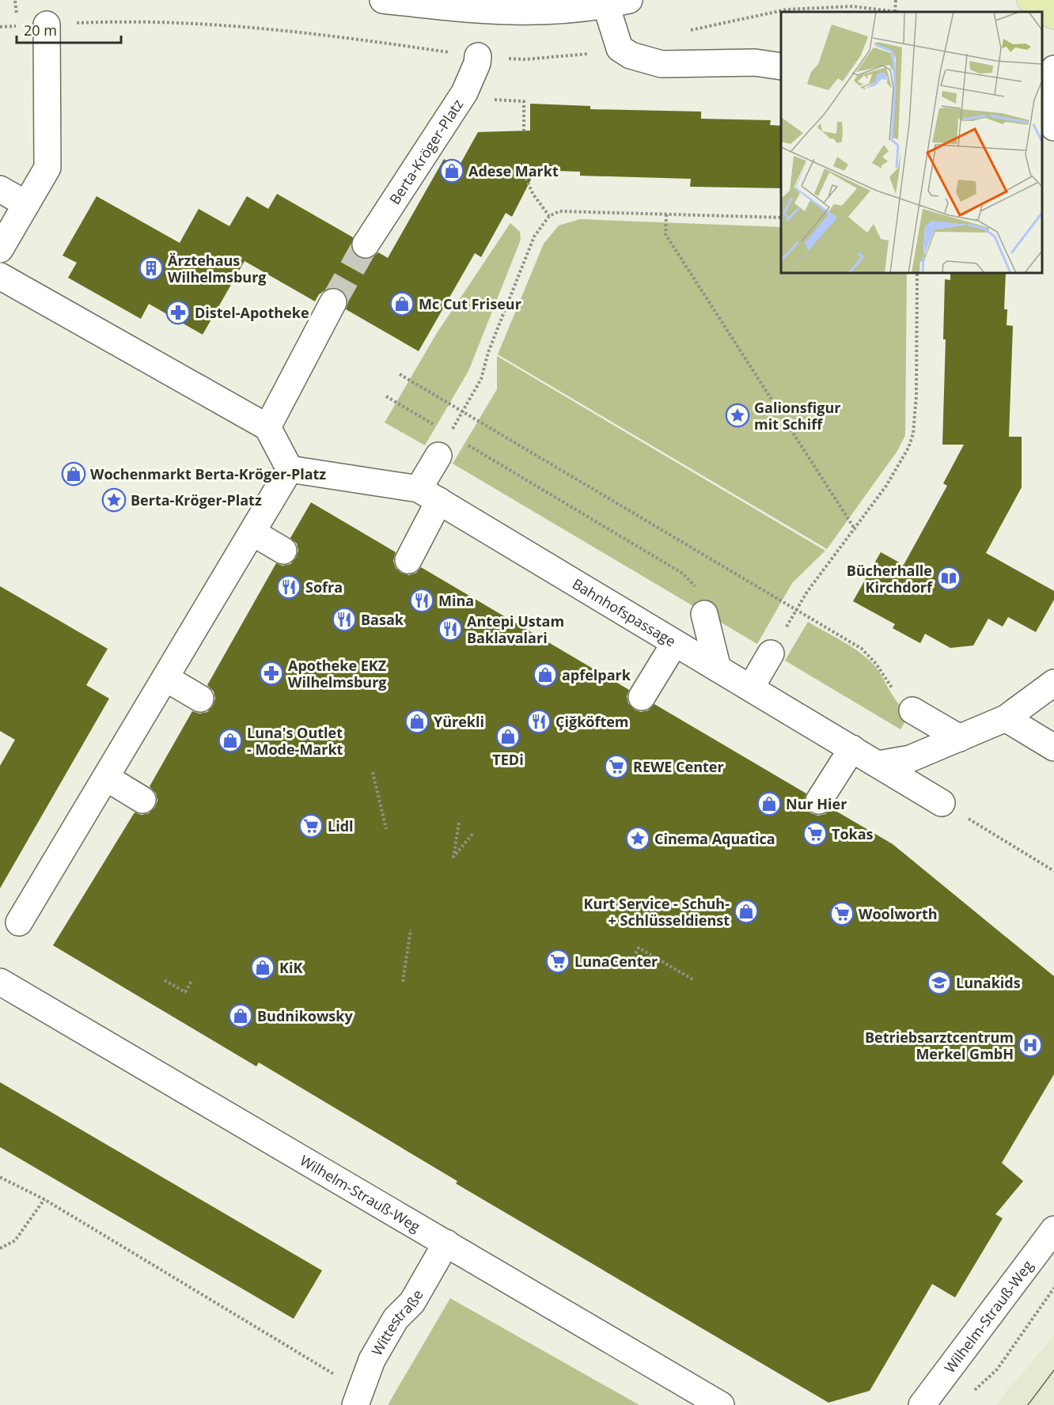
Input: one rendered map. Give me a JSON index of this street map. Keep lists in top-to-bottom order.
{
  "streets": {
    "street": [
      "Berta-Kröger-Platz",
      "Bahnhofspassage",
      "Wilhelm-Strauß-Weg",
      "Wittestraße"
    ]
  },
  "crossings": [
    ["Wilhelm-Strauß-Weg", "Wittestraße"]
  ],
  "places": {
    "shop": [
      "Adese Markt",
      "Mc Cut Friseur",
      "Wochenmarkt Berta-Kröger-Platz",
      "apfelpark",
      "Yürekli",
      "TEDi",
      "Luna's Outlet - Mode-Markt",
      "Nur Hier",
      "Kurt Service - Schuh- + Schlüsseldienst",
      "KiK",
      "Budnikowsky"
    ],
    "building": ["Ärztehaus Wilhelmsburg"],
    "pharmacy": ["Distel-Apotheke", "Apotheke EKZ Wilhelmsburg"],
    "place": ["Galionsfigur mit Schiff", "Berta-Kröger-Platz", "Cinema Aquatica"],
    "library": ["Bücherhalle Kirchdorf"],
    "restaurant": [
      "Sofra",
      "Mina",
      "Basak",
      "Antepi Ustam Baklavalari",
      "Çiğköftem"
    ],
    "supermarket": [
      "REWE Center",
      "Lidl",
      "Tokas",
      "Woolworth",
      "LunaCenter"
    ],
    "school or university": ["Lunakids"],
    "hospital": ["Betriebsarztcentrum Merkel GmbH"]
  },
  "scale_bar": "20 m"
}
